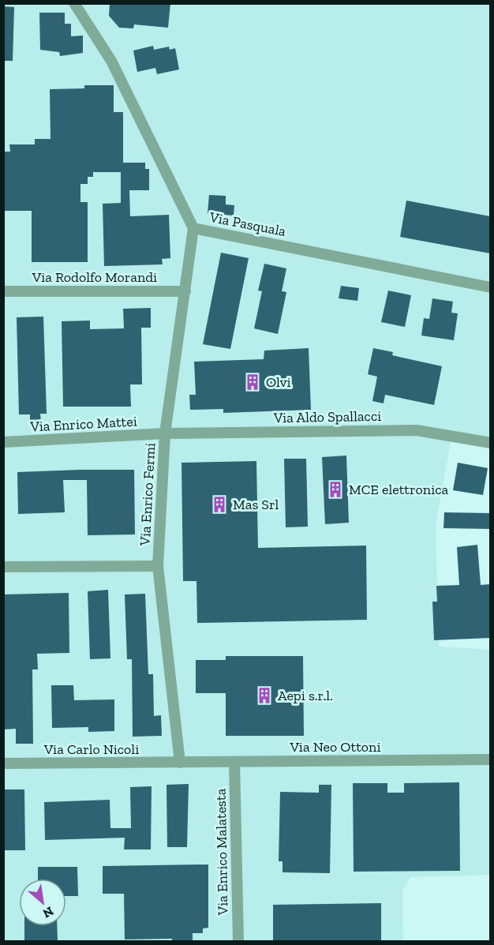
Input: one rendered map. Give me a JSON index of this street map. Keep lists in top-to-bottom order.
{
  "streets": {
    "street": [
      "Via Pasquala",
      "Via Rodolfo Morandi",
      "Via Aldo Spallacci",
      "Via Enrico Mattei",
      "Via Enrico Fermi",
      "Via Neo Ottoni",
      "Via Carlo Nicoli",
      "Via Enrico Malatesta"
    ]
  },
  "crossings": [
    ["Via Pasquala", "Via Enrico Fermi"],
    ["Via Rodolfo Morandi", "Via Enrico Fermi"],
    ["Via Aldo Spallacci", "Via Enrico Mattei"],
    ["Via Aldo Spallacci", "Via Enrico Fermi"],
    ["Via Enrico Mattei", "Via Enrico Fermi"],
    ["Via Enrico Fermi", "Via Neo Ottoni"],
    ["Via Enrico Fermi", "Via Carlo Nicoli"],
    ["Via Neo Ottoni", "Via Carlo Nicoli"],
    ["Via Neo Ottoni", "Via Enrico Malatesta"]
  ],
  "places": {
    "building": [
      "Olvi",
      "MCE elettronica",
      "Mas Srl",
      "Aepi s.r.l."
    ]
  },
  "north": "bottom right"
}
